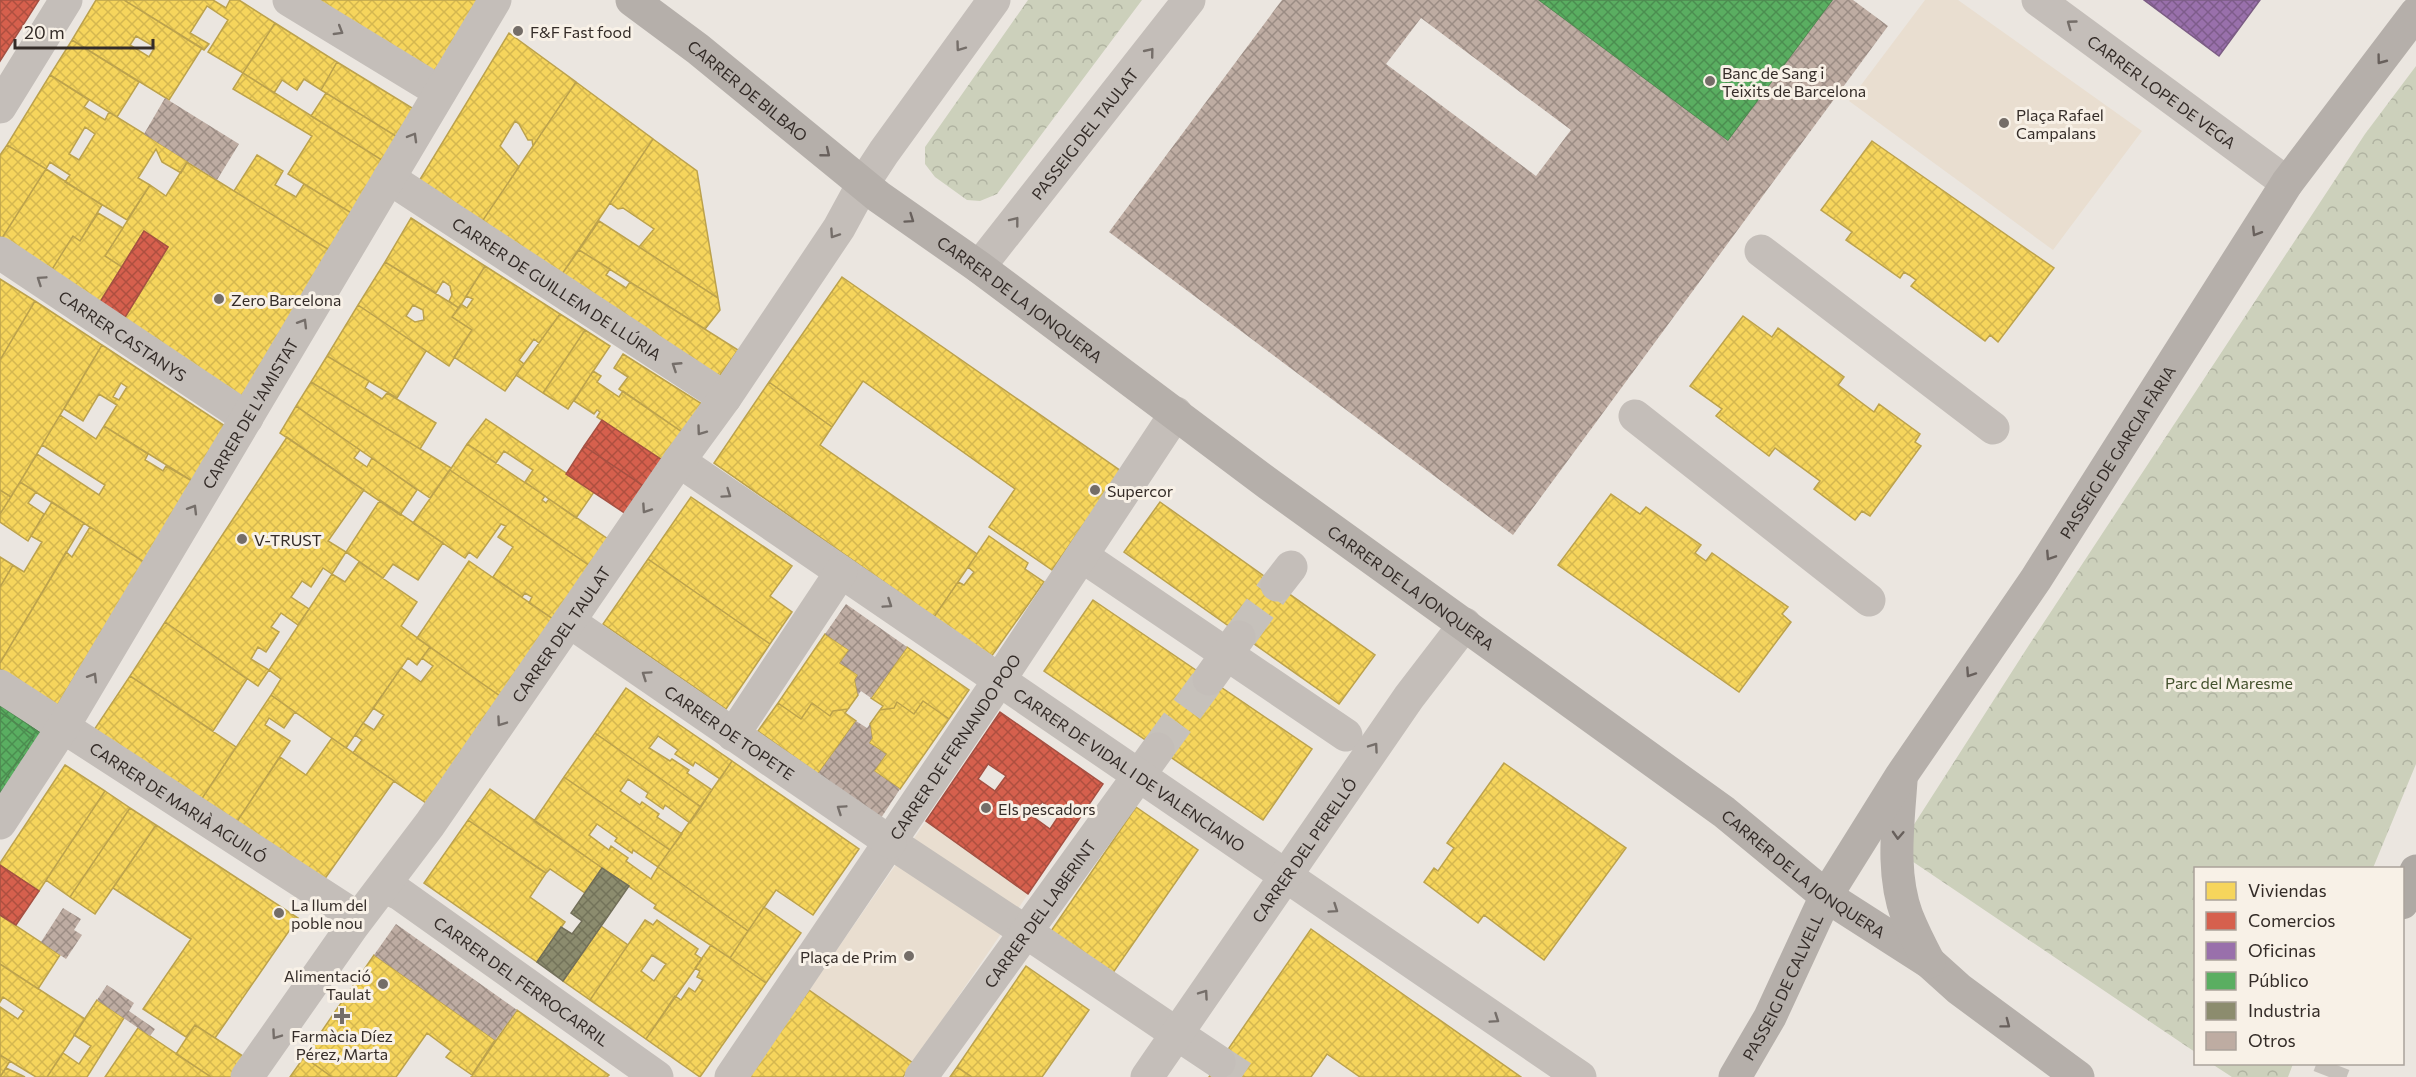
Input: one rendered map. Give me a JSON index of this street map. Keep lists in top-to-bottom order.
{
  "streets": {
    "main road": [
      "CARRER DE BILBAO",
      "CARRER DE LA JONQUERA",
      "PASSEIG DE GARCIA FÀRIA",
      "PASSEIG DE CALVELL"
    ],
    "street": [
      "CARRER LOPE DE VEGA",
      "PASSEIG DEL TAULAT",
      "CARRER DE GUILLEM DE LLÚRIA",
      "CARRER CASTANYS",
      "CARRER DE L'AMISTAT",
      "CARRER DEL TAULAT",
      "CARRER DE TOPETE",
      "CARRER DE FERNANDO POO",
      "CARRER DE VIDAL I DE VALENCIANO",
      "CARRER DE MARIÀ AGUILÓ",
      "CARRER DEL PERELLÓ",
      "CARRER DEL LABERINT",
      "CARRER DEL FERROCARRIL"
    ]
  },
  "crossings": [
    ["CARRER DE BILBAO", "CARRER DE LA JONQUERA"],
    ["CARRER DE BILBAO", "CARRER DEL TAULAT"],
    ["CARRER LOPE DE VEGA", "PASSEIG DE GARCIA FÀRIA"],
    ["PASSEIG DEL TAULAT", "CARRER DE LA JONQUERA"],
    ["CARRER DE GUILLEM DE LLÚRIA", "CARRER DE L'AMISTAT"],
    ["CARRER DE GUILLEM DE LLÚRIA", "CARRER DEL TAULAT"],
    ["CARRER DE LA JONQUERA", "PASSEIG DE GARCIA FÀRIA"],
    ["CARRER DE LA JONQUERA", "CARRER DEL TAULAT"],
    ["CARRER DE LA JONQUERA", "CARRER DE FERNANDO POO"],
    ["CARRER DE LA JONQUERA", "CARRER DEL PERELLÓ"],
    ["CARRER DE LA JONQUERA", "PASSEIG DE CALVELL"],
    ["CARRER CASTANYS", "CARRER DE L'AMISTAT"],
    ["CARRER DE L'AMISTAT", "CARRER DE MARIÀ AGUILÓ"],
    ["PASSEIG DE GARCIA FÀRIA", "PASSEIG DE CALVELL"],
    ["CARRER DEL TAULAT", "CARRER DE TOPETE"],
    ["CARRER DEL TAULAT", "CARRER DE VIDAL I DE VALENCIANO"],
    ["CARRER DEL TAULAT", "CARRER DE MARIÀ AGUILÓ"],
    ["CARRER DEL TAULAT", "CARRER DEL FERROCARRIL"],
    ["CARRER DE TOPETE", "CARRER DE FERNANDO POO"],
    ["CARRER DE TOPETE", "CARRER DEL LABERINT"],
    ["CARRER DE FERNANDO POO", "CARRER DE VIDAL I DE VALENCIANO"],
    ["CARRER DE VIDAL I DE VALENCIANO", "CARRER DEL PERELLÓ"],
    ["CARRER DE VIDAL I DE VALENCIANO", "CARRER DEL LABERINT"]
  ],
  "one_way": [
    "CARRER DE BILBAO",
    "CARRER LOPE DE VEGA",
    "CARRER DE GUILLEM DE LLÚRIA",
    "CARRER CASTANYS",
    "CARRER DE L'AMISTAT",
    "PASSEIG DE GARCIA FÀRIA",
    "CARRER DEL TAULAT",
    "CARRER DE TOPETE",
    "CARRER DE VIDAL I DE VALENCIANO",
    "CARRER DEL PERELLÓ"
  ],
  "parks": ["Parc del Maresme"],
  "places": {
    "other": [
      "F&F Fast food",
      "Banc de Sang i Teixits de Barcelona",
      "Plaça Rafael Campalans",
      "Zero Barcelona",
      "Supercor",
      "V-TRUST",
      "Els pescadors",
      "La llum del poble nou",
      "Plaça de Prim",
      "Alimentació Taulat"
    ],
    "health": ["Farmàcia Díez Pérez, Marta"]
  },
  "legend": [
    "Viviendas",
    "Comercios",
    "Oficinas",
    "Público",
    "Industria",
    "Otros"
  ],
  "scale_bar": "20 m"
}
